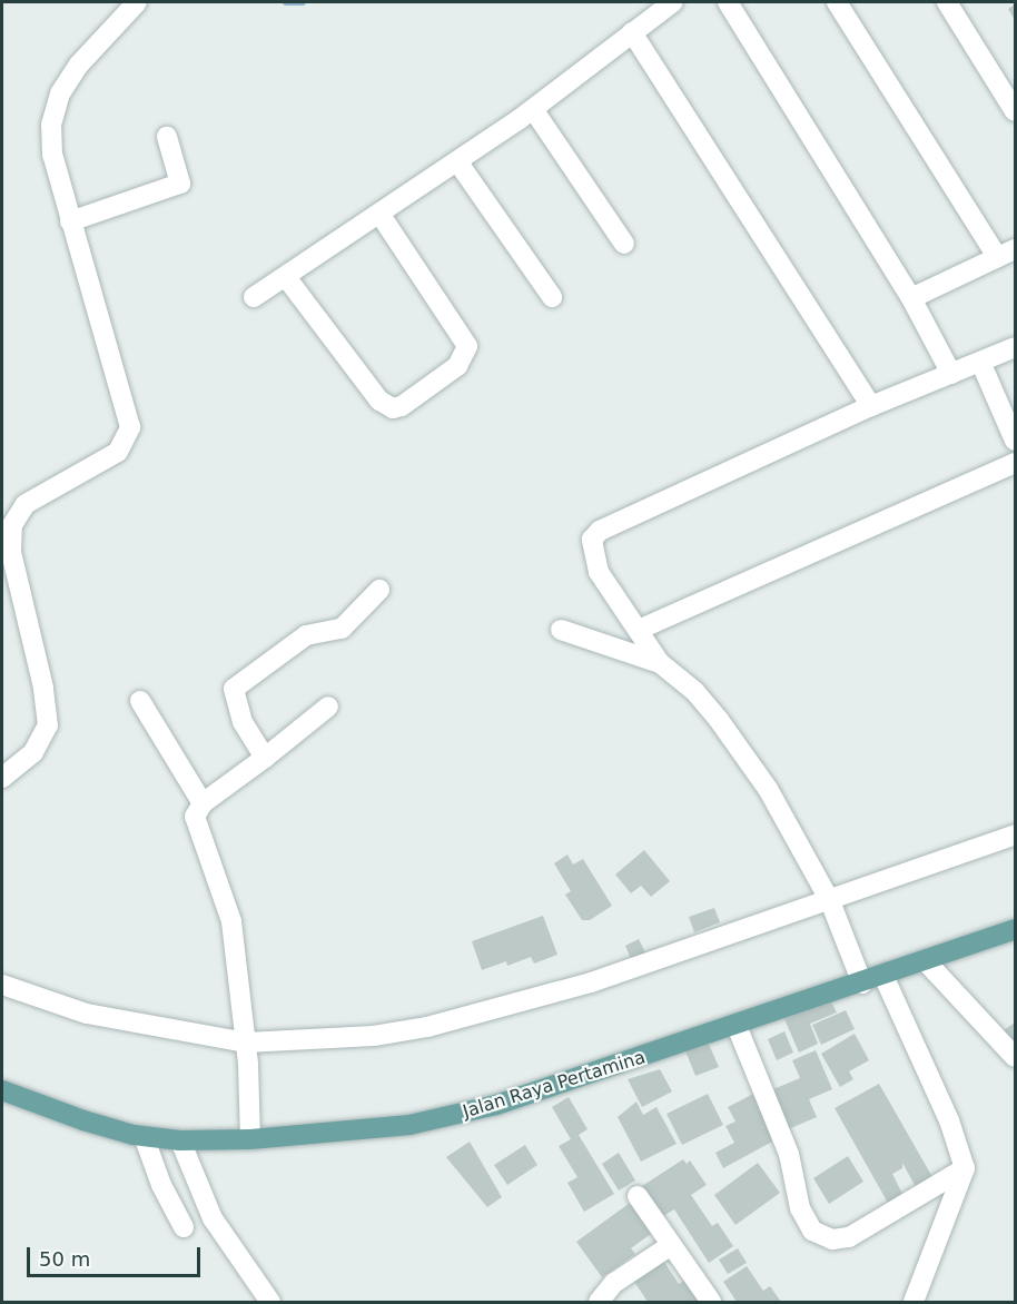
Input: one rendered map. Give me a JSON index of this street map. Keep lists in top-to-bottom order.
{
  "streets": {
    "main road": ["Jalan Raya Pertamina"]
  },
  "scale_bar": "50 m"
}
